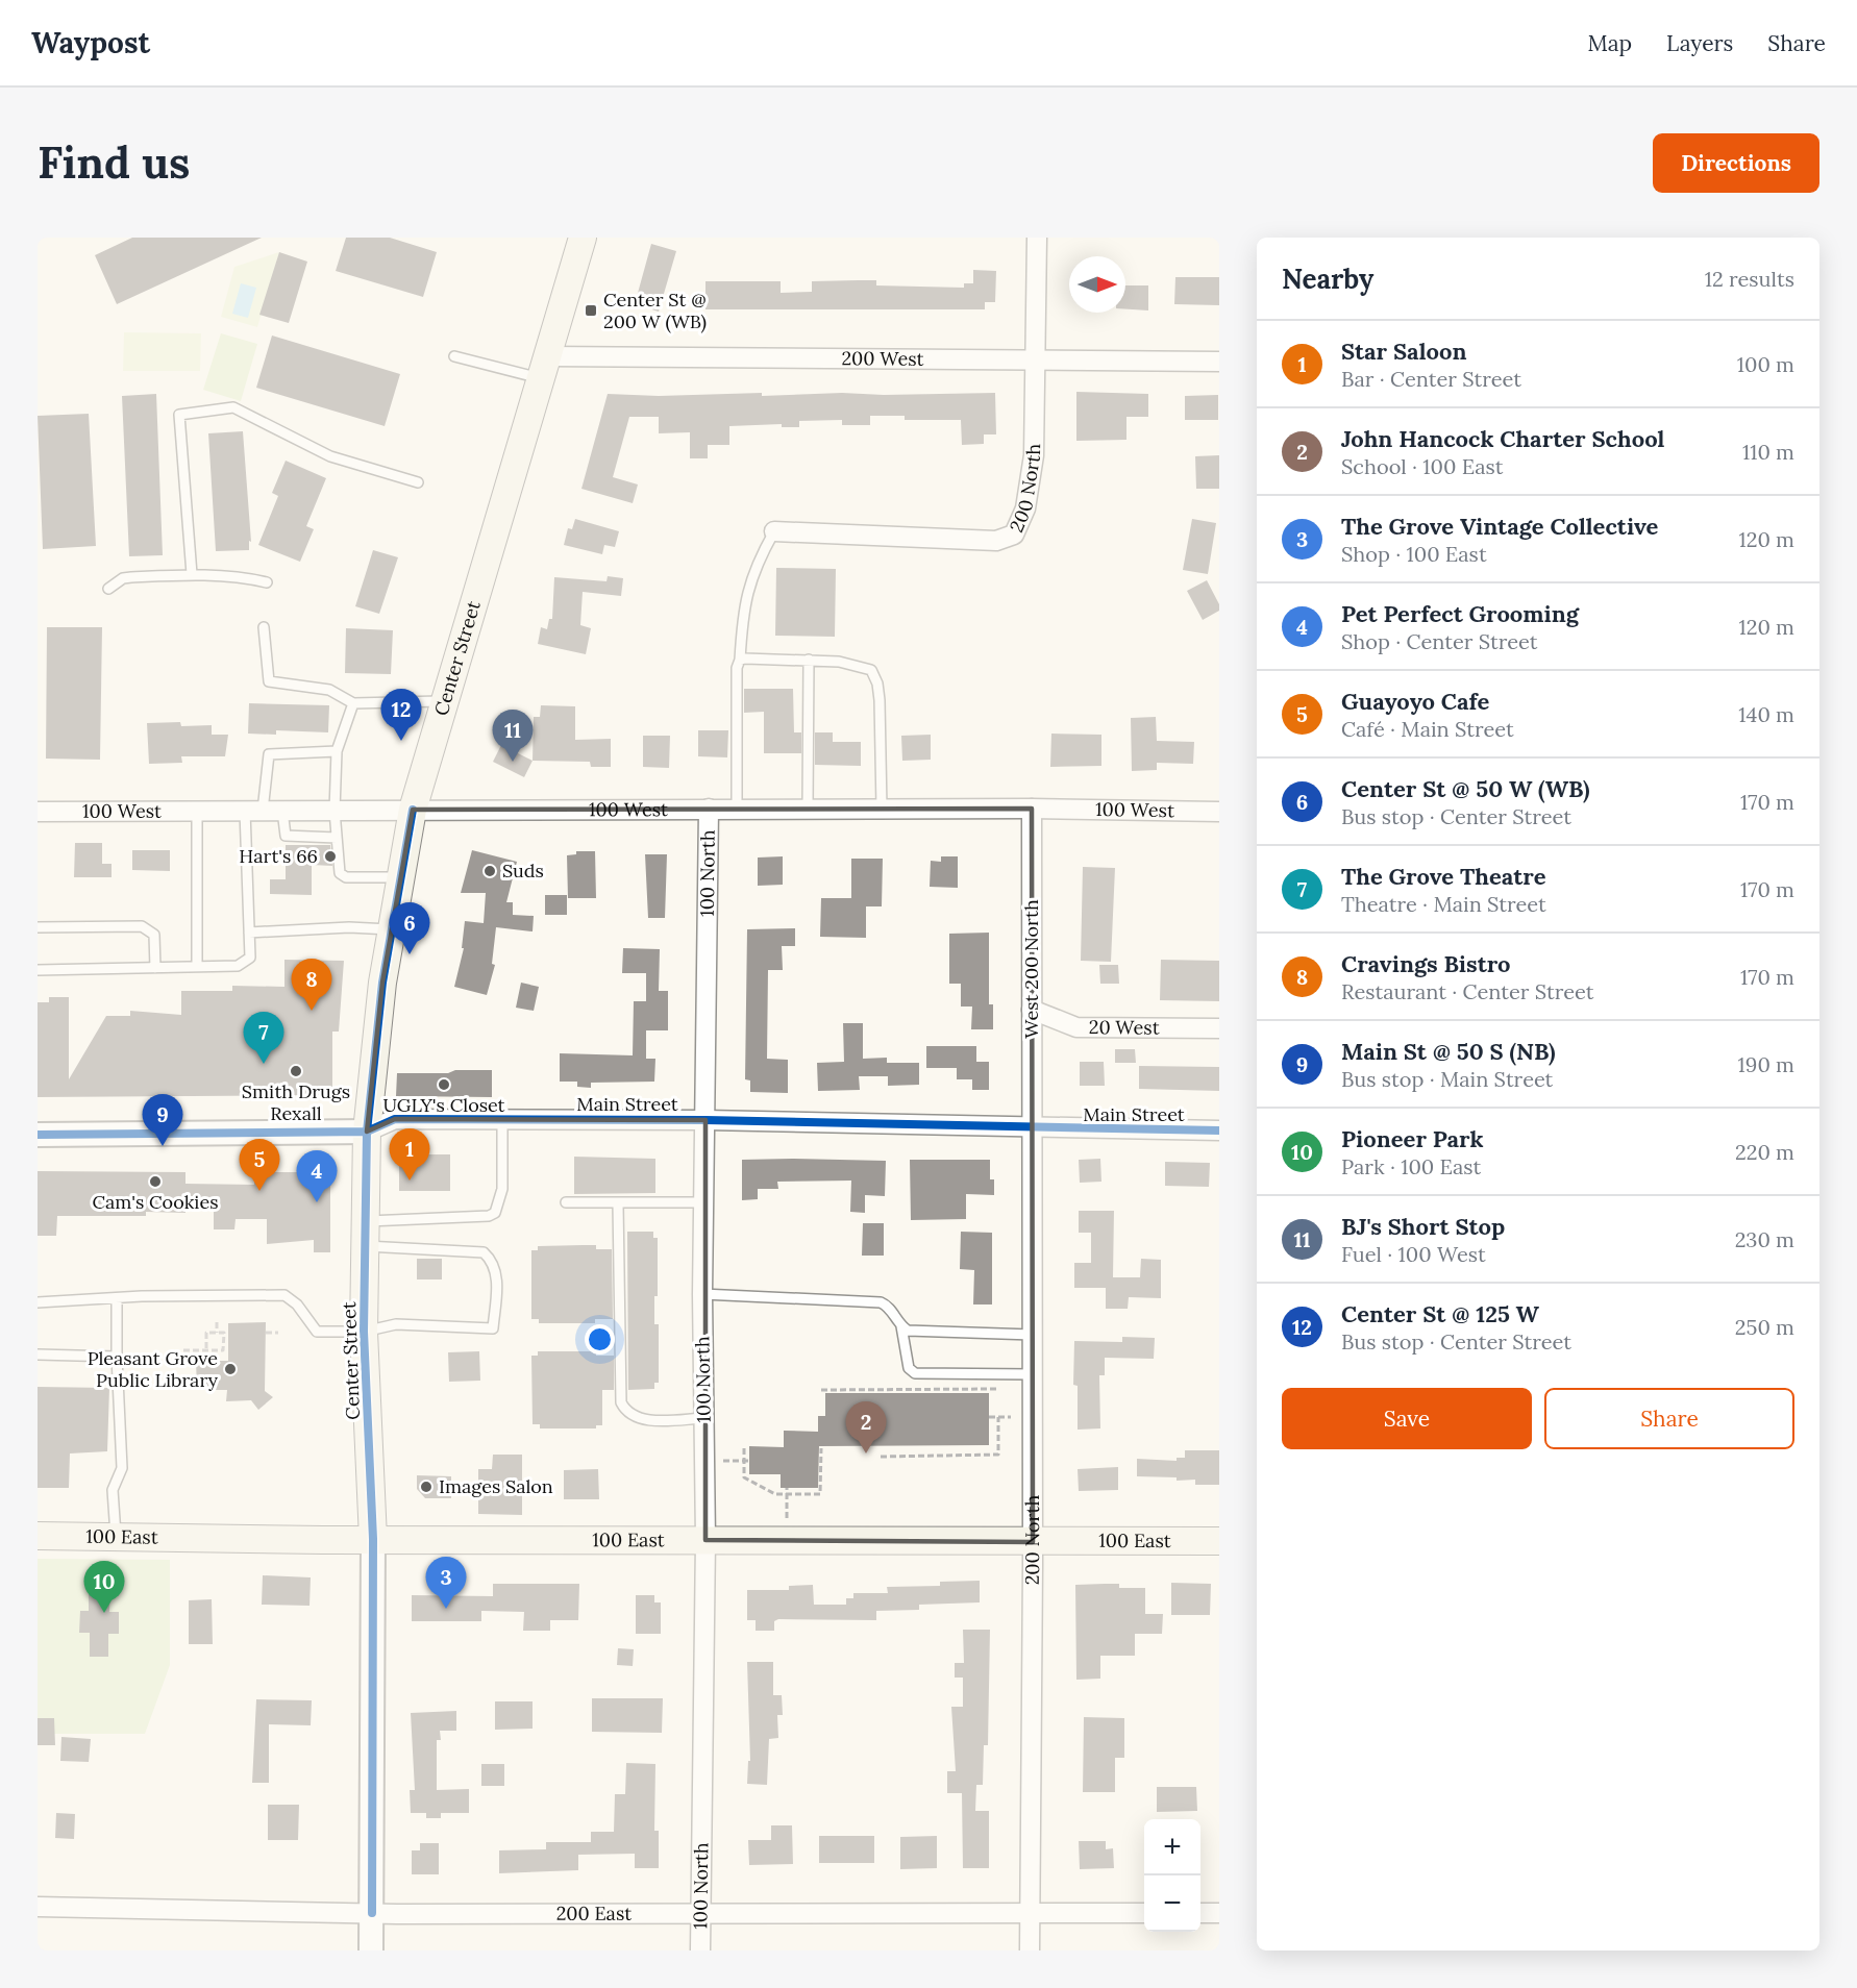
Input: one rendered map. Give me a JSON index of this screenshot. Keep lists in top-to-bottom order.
{
  "streets": {
    "main road": ["Center Street", "100 East"],
    "street": [
      "200 West",
      "200 North",
      "100 West",
      "100 North",
      "West 200 North",
      "20 West",
      "Main Street",
      "200 East"
    ]
  },
  "crossings": [
    ["200 West", "200 North"],
    ["200 West", "Center Street"],
    ["200 North", "West 200 North"],
    ["200 North", "Main Street"],
    ["200 North", "100 East"],
    ["200 North", "200 East"],
    ["Center Street", "100 West"],
    ["Center Street", "Main Street"],
    ["Center Street", "100 East"],
    ["Center Street", "200 East"],
    ["100 West", "100 North"],
    ["100 West", "West 200 North"],
    ["100 North", "Main Street"],
    ["100 North", "100 East"],
    ["100 North", "200 East"],
    ["West 200 North", "20 West"],
    ["West 200 North", "Main Street"]
  ],
  "places": {
    "transit": ["Center St @ 200 W (WB)"],
    "other": [
      "Hart's 66",
      "Suds",
      "Smith Drugs Rexall",
      "UGLY's Closet",
      "Cam's Cookies",
      "Pleasant Grove Public Library",
      "Images Salon"
    ]
  },
  "north": "right",
  "page": {
    "header": "Waypost",
    "nav": ["Map", "Layers", "Share"],
    "buttons": [
      "Directions",
      ["Save", "Share"]
    ],
    "title": "Find us",
    "heading": ["Nearby", "12 results"],
    "list": [
      {
        "mark": "1",
        "name": "Star Saloon",
        "note": "Bar · Center Street",
        "value": "100 m"
      },
      {
        "mark": "2",
        "name": "John Hancock Charter School",
        "note": "School · 100 East",
        "value": "110 m"
      },
      {
        "mark": "3",
        "name": "The Grove Vintage Collective",
        "note": "Shop · 100 East",
        "value": "120 m"
      },
      {
        "mark": "4",
        "name": "Pet Perfect Grooming",
        "note": "Shop · Center Street",
        "value": "120 m"
      },
      {
        "mark": "5",
        "name": "Guayoyo Cafe",
        "note": "Café · Main Street",
        "value": "140 m"
      },
      {
        "mark": "6",
        "name": "Center St @ 50 W (WB)",
        "note": "Bus stop · Center Street",
        "value": "170 m"
      },
      {
        "mark": "7",
        "name": "The Grove Theatre",
        "note": "Theatre · Main Street",
        "value": "170 m"
      },
      {
        "mark": "8",
        "name": "Cravings Bistro",
        "note": "Restaurant · Center Street",
        "value": "170 m"
      },
      {
        "mark": "9",
        "name": "Main St @ 50 S (NB)",
        "note": "Bus stop · Main Street",
        "value": "190 m"
      },
      {
        "mark": "10",
        "name": "Pioneer Park",
        "note": "Park · 100 East",
        "value": "220 m"
      },
      {
        "mark": "11",
        "name": "BJ's Short Stop",
        "note": "Fuel · 100 West",
        "value": "230 m"
      },
      {
        "mark": "12",
        "name": "Center St @ 125 W",
        "note": "Bus stop · Center Street",
        "value": "250 m"
      }
    ],
    "pins": [
      "12",
      "11",
      "6",
      "8",
      "7",
      "9",
      "1",
      "5",
      "4",
      "2",
      "3",
      "10"
    ],
    "map_buttons": ["+", "−"]
  }
}
